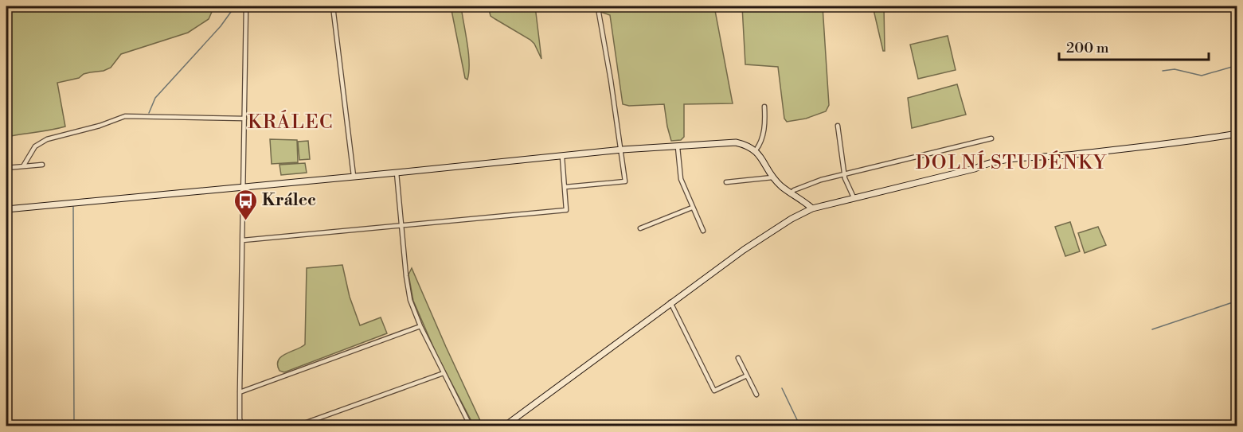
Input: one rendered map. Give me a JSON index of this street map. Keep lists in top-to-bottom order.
{
  "districts": ["KRÁLEC", "DOLNÍ STUDÉNKY"],
  "places": {
    "bus stop": ["Králec"]
  },
  "scale_bar": "200 m"
}
